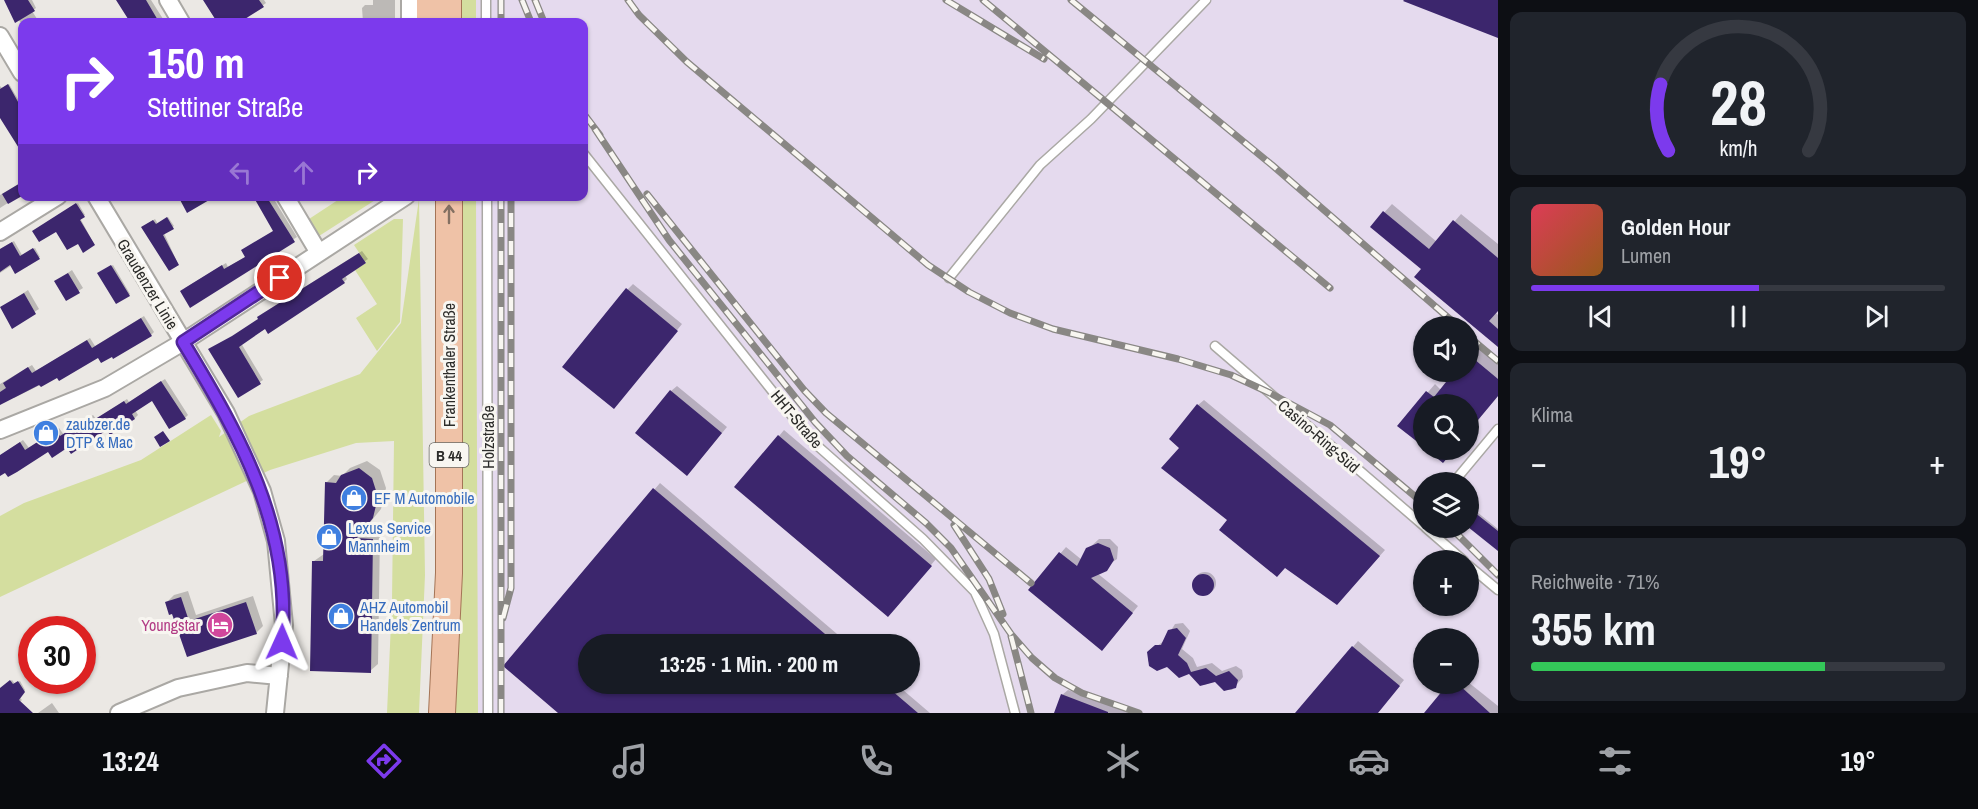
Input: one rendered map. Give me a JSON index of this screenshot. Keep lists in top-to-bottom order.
{
  "streets": {
    "main road": ["Frankenthaler Straße", "B 44"],
    "street": ["Graudenzer Linie"],
    "lane": ["HHT-Straße", "Casino-Ring-Süd", "Holzstraße"]
  },
  "places": {
    "shop": [
      "zaubzer.de DTP & Mac",
      "EF M Automobile",
      "Lexus Service Mannheim",
      "AHZ Automobil Handels Zentrum"
    ],
    "hotel": ["Youngstar"]
  },
  "page": {
    "turn": ["150 m", "Stettiner Straße"],
    "song": ["Golden Hour", "Lumen"],
    "map_buttons": ["+", "−"],
    "tile": [
      "Klima",
      ["Reichweite · 71%", "355 km"]
    ],
    "heat": ["−", "19°", "+"],
    "limit": "30",
    "trip": "13:25 · 1 Min. · 200 m",
    "tabs": ["13:24", "19°"],
    "gauge": ["28", "km/h"]
  }
}
